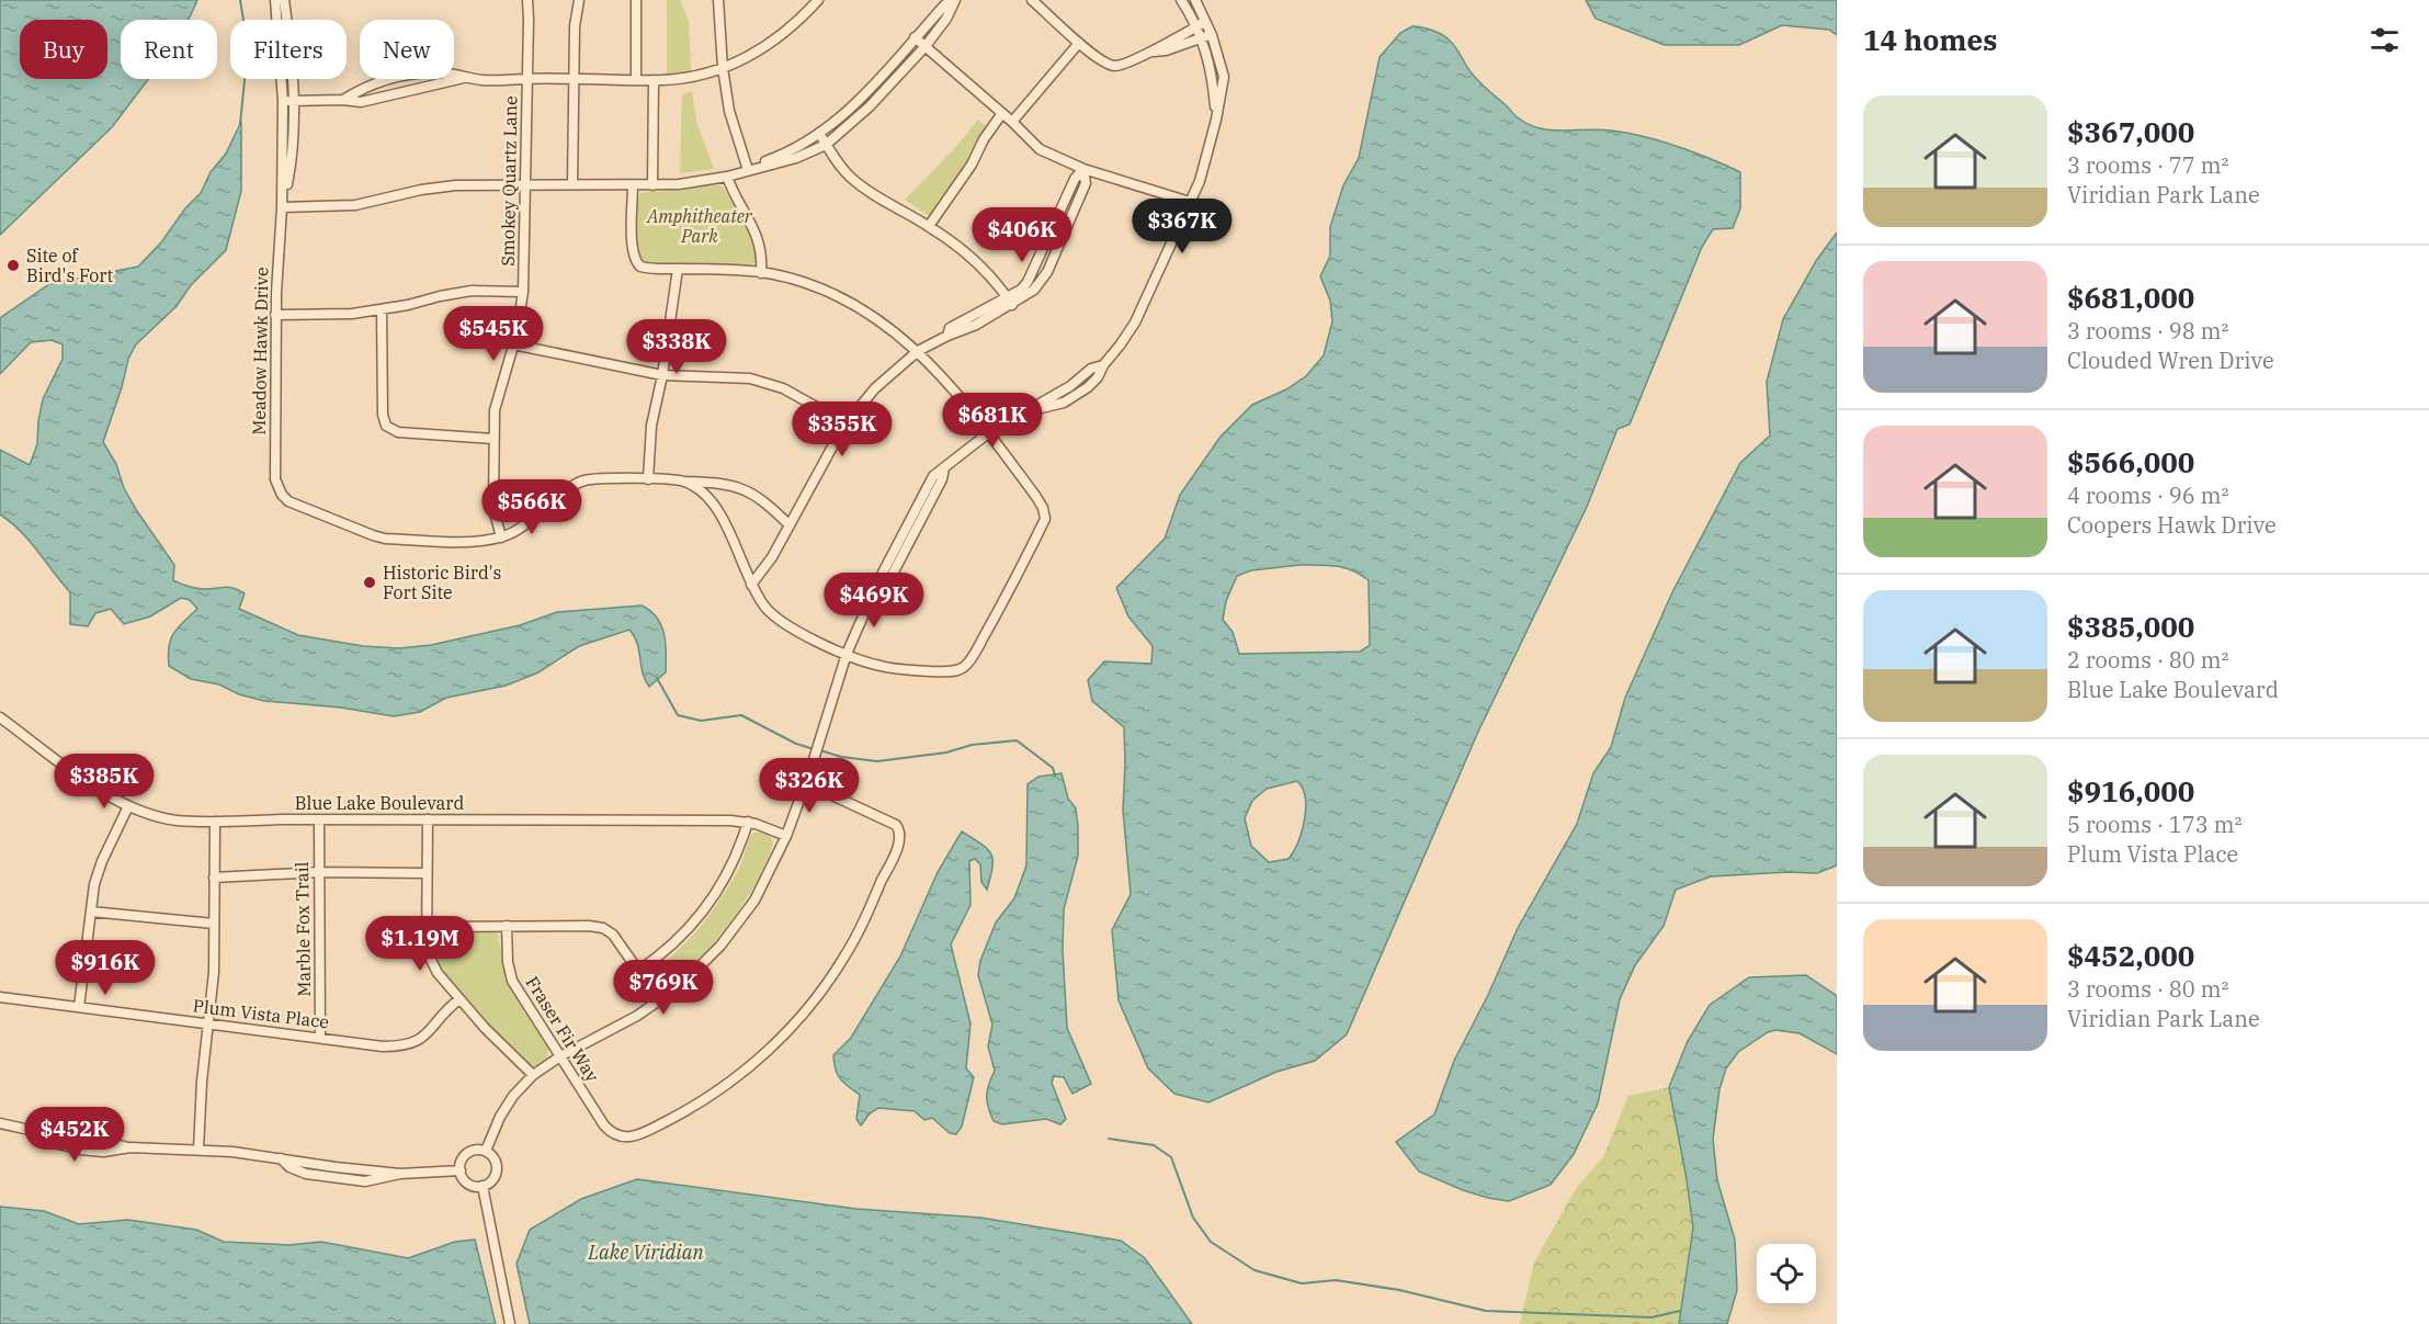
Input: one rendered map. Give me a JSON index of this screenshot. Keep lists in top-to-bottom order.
{
  "streets": {
    "street": [
      "Smokey Quartz Lane",
      "Meadow Hawk Drive",
      "Blue Lake Boulevard",
      "Marble Fox Trail",
      "Plum Vista Place",
      "Fraser Fir Way"
    ]
  },
  "crossings": [
    ["Smokey Quartz Lane", "Meadow Hawk Drive"],
    ["Blue Lake Boulevard", "Marble Fox Trail"],
    ["Marble Fox Trail", "Plum Vista Place"]
  ],
  "water": ["Lake Viridian"],
  "parks": ["Amphitheater Park"],
  "places": ["Site of Bird's Fort", "Historic Bird's Fort Site"],
  "page": {
    "heading": "14 homes",
    "chip": [
      "Buy",
      "Rent",
      "Filters",
      "New"
    ],
    "list": [
      {
        "name": "$367,000",
        "note": "3 rooms · 77 m² · Viridian Park Lane"
      },
      {
        "name": "$681,000",
        "note": "3 rooms · 98 m² · Clouded Wren Drive"
      },
      {
        "name": "$566,000",
        "note": "4 rooms · 96 m² · Coopers Hawk Drive"
      },
      {
        "name": "$385,000",
        "note": "2 rooms · 80 m² · Blue Lake Boulevard"
      },
      {
        "name": "$916,000",
        "note": "5 rooms · 173 m² · Plum Vista Place"
      },
      {
        "name": "$452,000",
        "note": "3 rooms · 80 m² · Viridian Park Lane"
      }
    ],
    "price": [
      "$367K",
      "$406K",
      "$545K",
      "$338K",
      "$681K",
      "$355K",
      "$566K",
      "$469K",
      "$385K",
      "$326K",
      "$1.19M",
      "$916K",
      "$769K",
      "$452K"
    ]
  }
}
